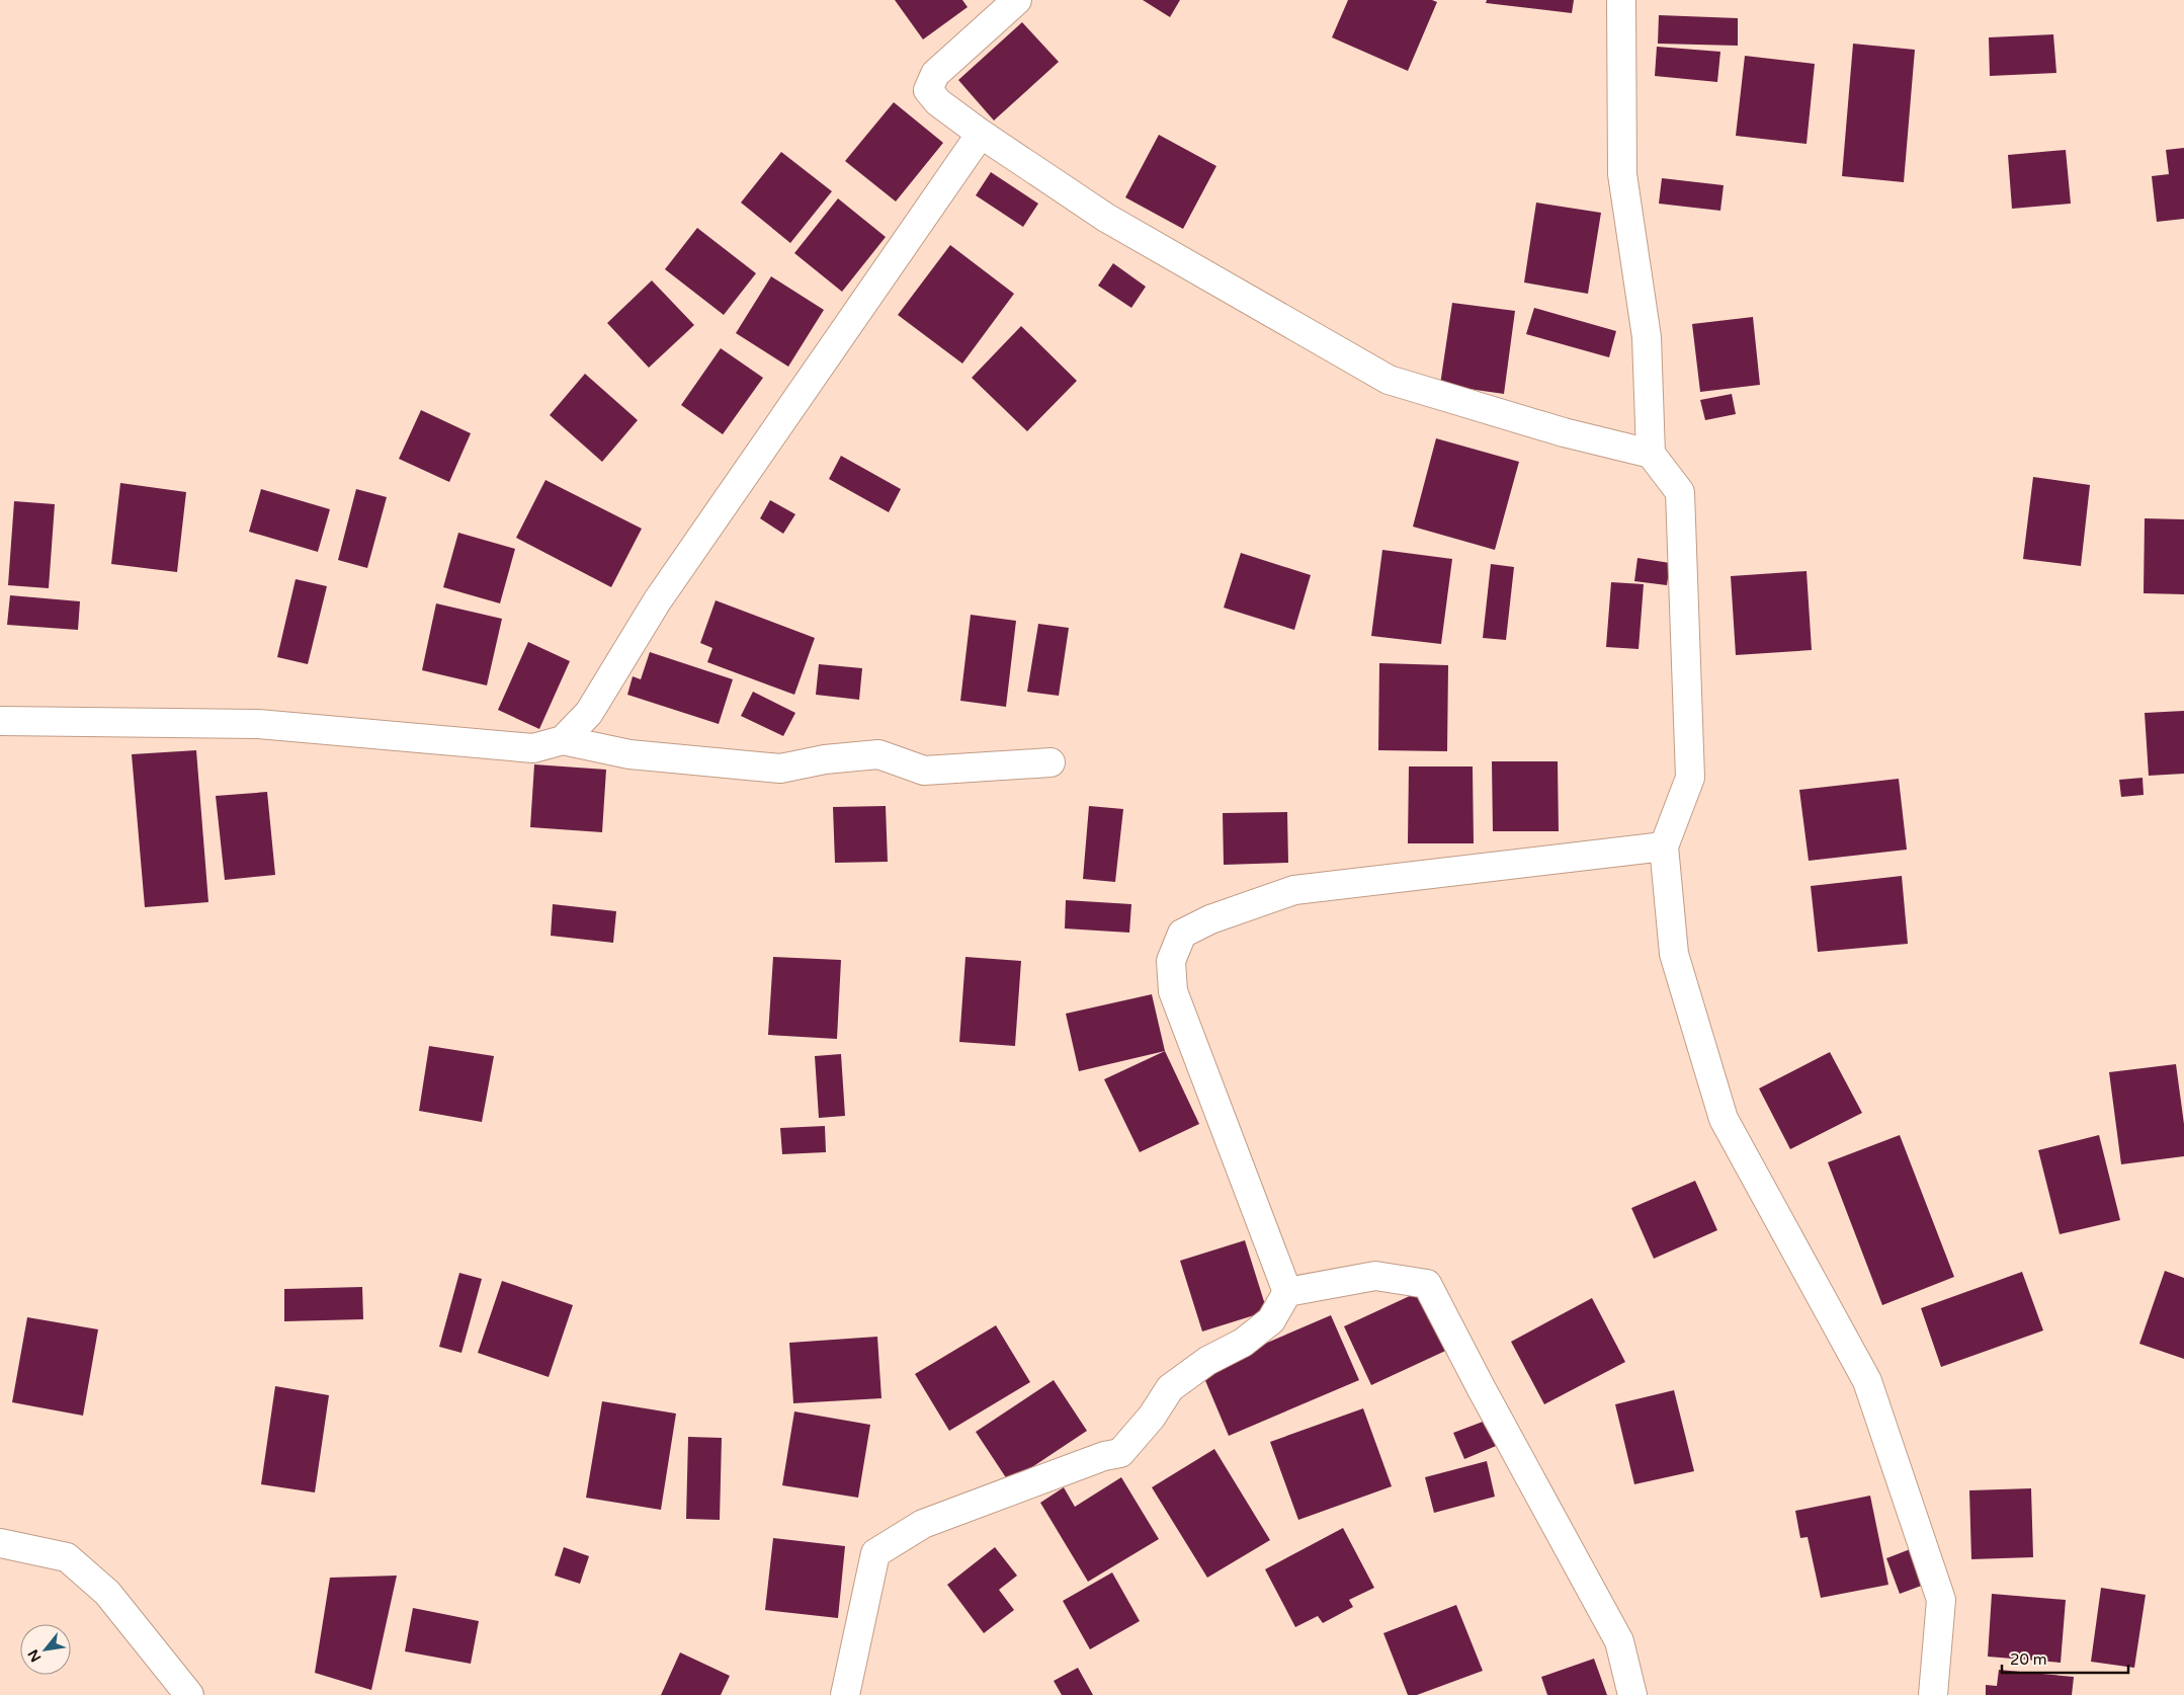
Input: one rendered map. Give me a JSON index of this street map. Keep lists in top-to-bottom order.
{
  "scale_bar": "20 m",
  "north": "bottom left"
}
